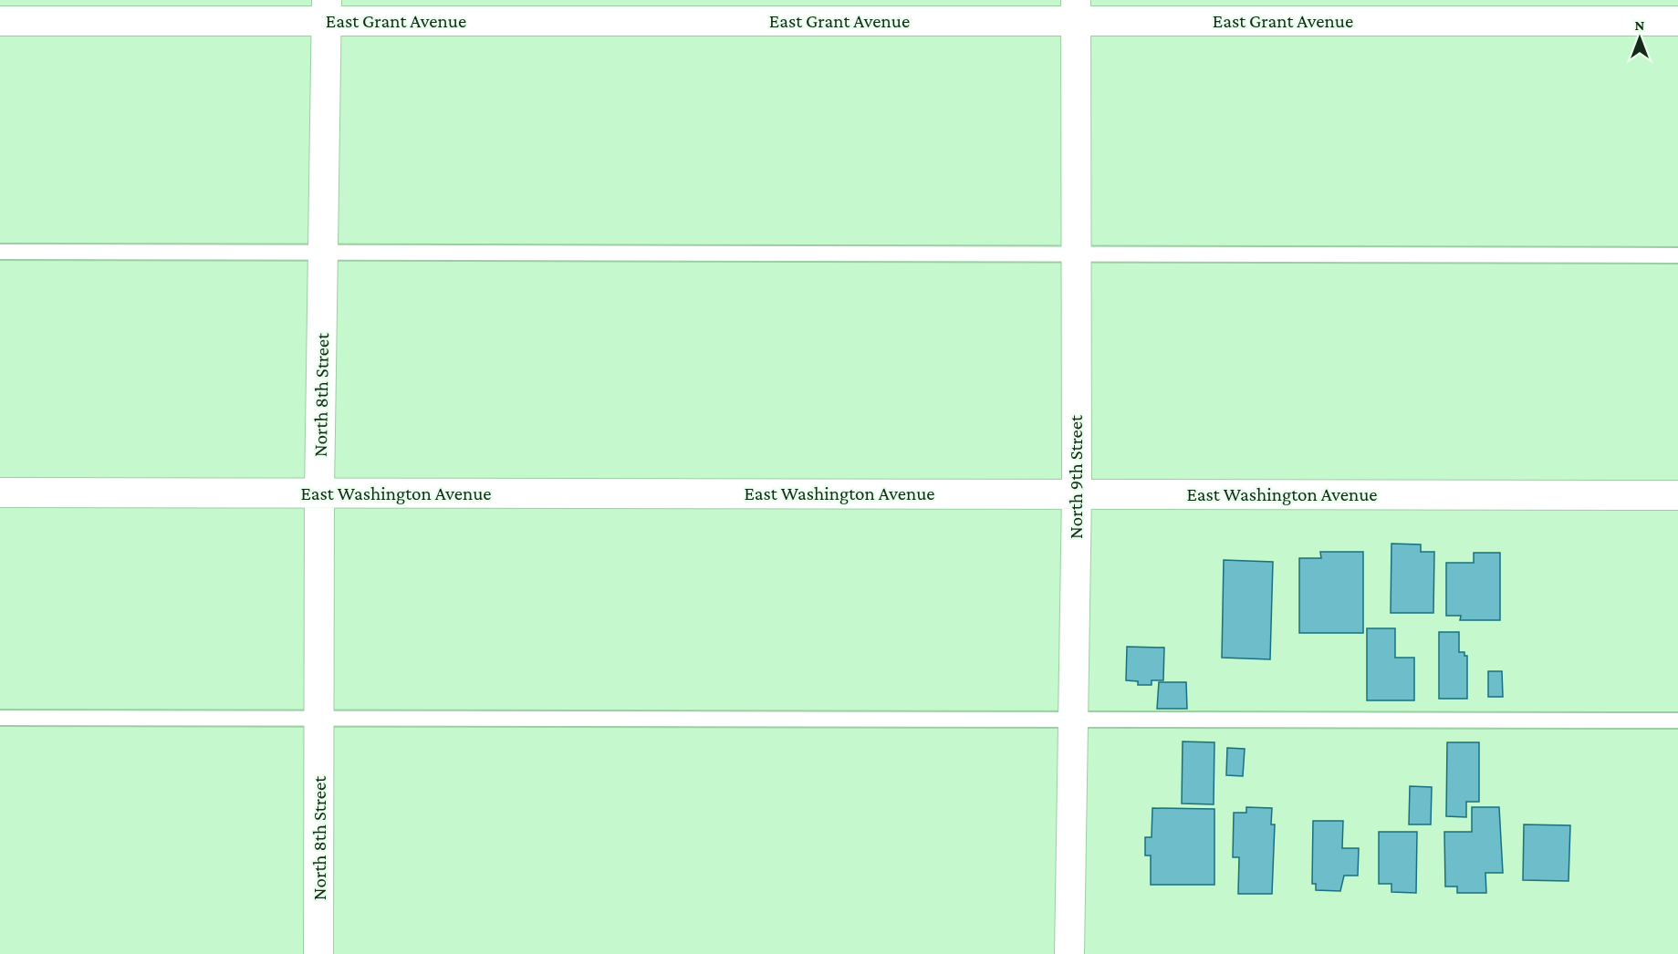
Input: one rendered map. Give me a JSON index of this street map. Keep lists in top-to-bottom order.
{
  "streets": {
    "street": [
      "East Grant Avenue",
      "North 8th Street",
      "North 9th Street",
      "East Washington Avenue"
    ]
  },
  "crossings": [
    ["East Grant Avenue", "North 8th Street"],
    ["East Grant Avenue", "North 9th Street"],
    ["North 8th Street", "East Washington Avenue"],
    ["North 9th Street", "East Washington Avenue"]
  ],
  "north": "top"
}
